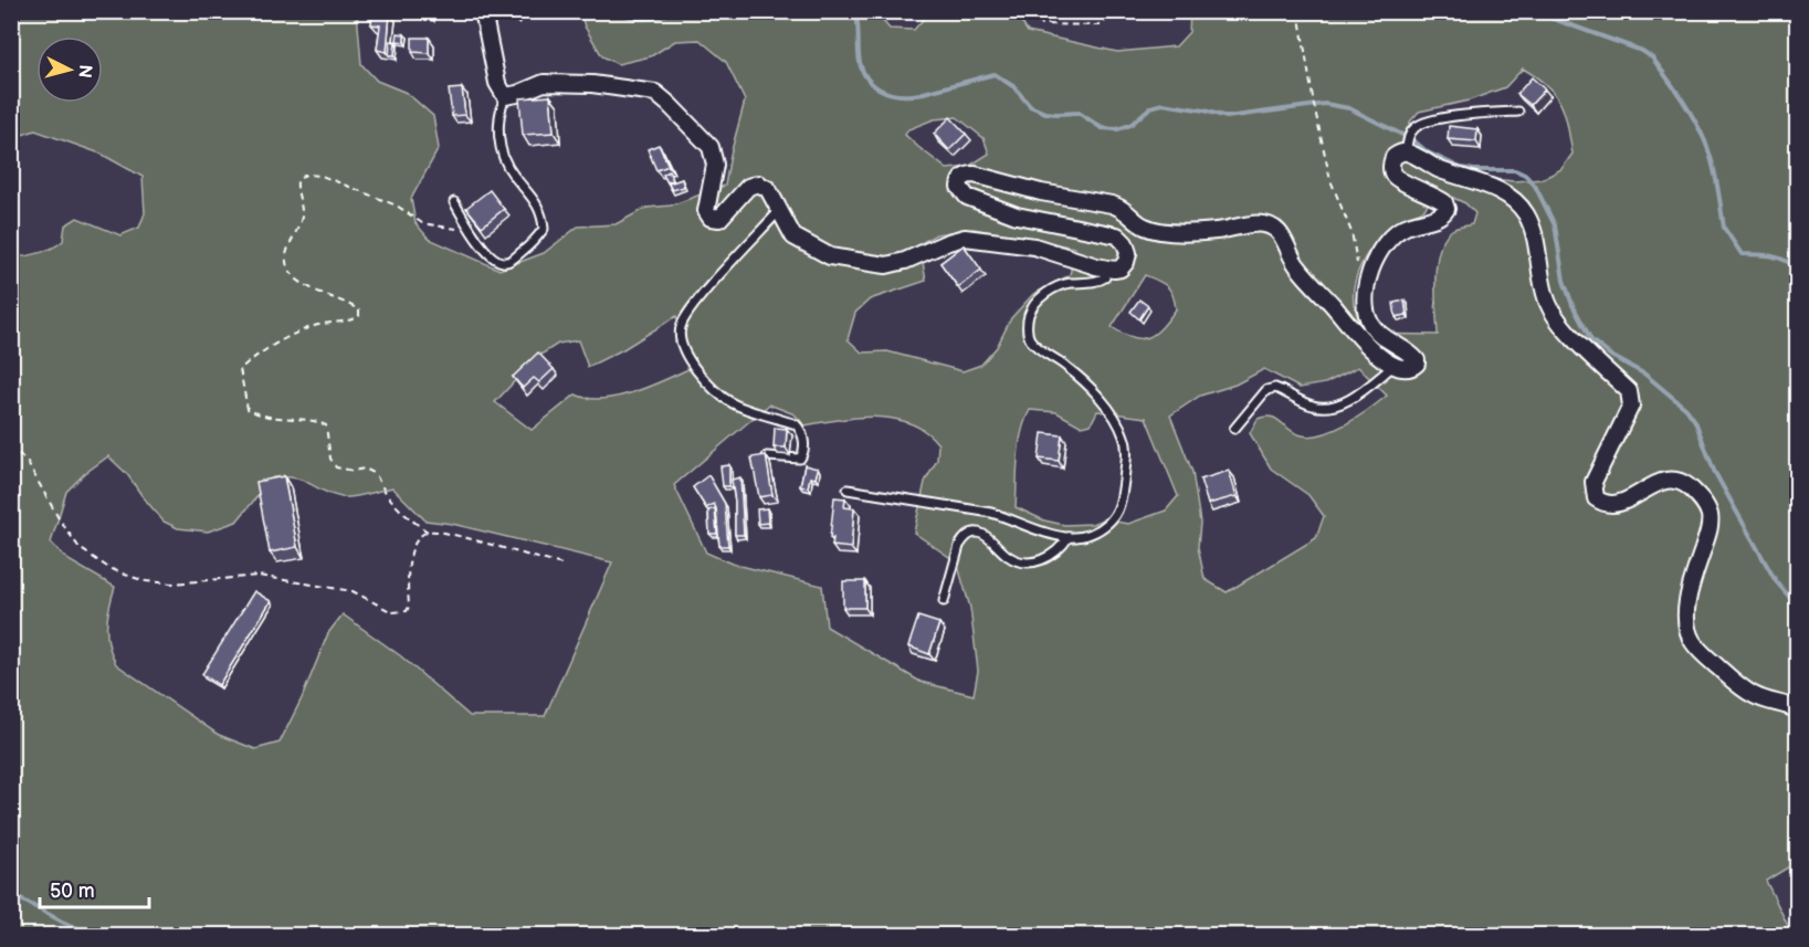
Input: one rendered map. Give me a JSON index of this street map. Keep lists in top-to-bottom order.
{
  "scale_bar": "50 m",
  "north": "right"
}
